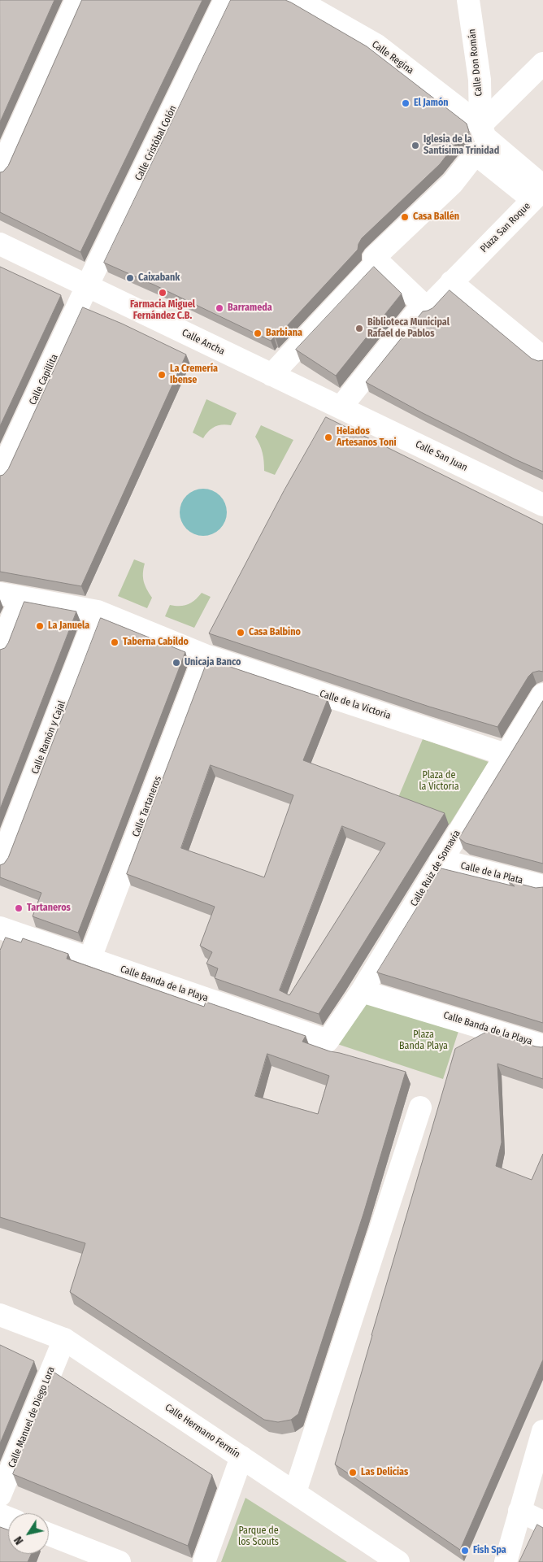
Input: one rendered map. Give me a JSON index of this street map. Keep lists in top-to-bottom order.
{
  "streets": {
    "street": [
      "Calle Regina",
      "Calle Don Román",
      "Calle Cristóbal Colón",
      "Plaza San Roque",
      "Calle Ancha",
      "Calle Capillita",
      "Calle San Juan",
      "Calle de la Victoria",
      "Calle Ramón y Cajal",
      "Calle Tartaneros",
      "Calle Ruiz de Somavía",
      "Calle de la Plata",
      "Calle Banda de la Playa",
      "Calle Manuel de Diego Lora",
      "Calle Hermano Fermín"
    ]
  },
  "crossings": [
    ["Calle Regina", "Calle Don Román"],
    ["Calle Cristóbal Colón", "Calle Ancha"],
    ["Calle Cristóbal Colón", "Calle Capillita"],
    ["Calle Ancha", "Calle Capillita"],
    ["Calle Ancha", "Calle San Juan"],
    ["Calle de la Victoria", "Calle Ramón y Cajal"],
    ["Calle de la Victoria", "Calle Tartaneros"],
    ["Calle de la Victoria", "Calle Ruiz de Somavía"],
    ["Calle Tartaneros", "Calle Banda de la Playa"],
    ["Calle Ruiz de Somavía", "Calle de la Plata"],
    ["Calle Ruiz de Somavía", "Calle Banda de la Playa"],
    ["Calle Manuel de Diego Lora", "Calle Hermano Fermín"]
  ],
  "parks": ["Plaza de la Victoria", "Plaza Banda Playa", "Parque de los Scouts"],
  "places": [
    "El Jamón",
    "Iglesia de la Santísima Trinidad",
    "Casa Ballén",
    "Caixabank",
    "Farmacia Miguel Fernández C.B.",
    "Barrameda",
    "Biblioteca Municipal Rafael de Pablos",
    "Barbiana",
    "La Cremería Ibense",
    "Helados Artesanos Toni",
    "La Januela",
    "Casa Balbino",
    "Taberna Cabildo",
    "Unicaja Banco",
    "Tartaneros",
    "Las Delicias",
    "Fish Spa"
  ],
  "north": "bottom left"
}
